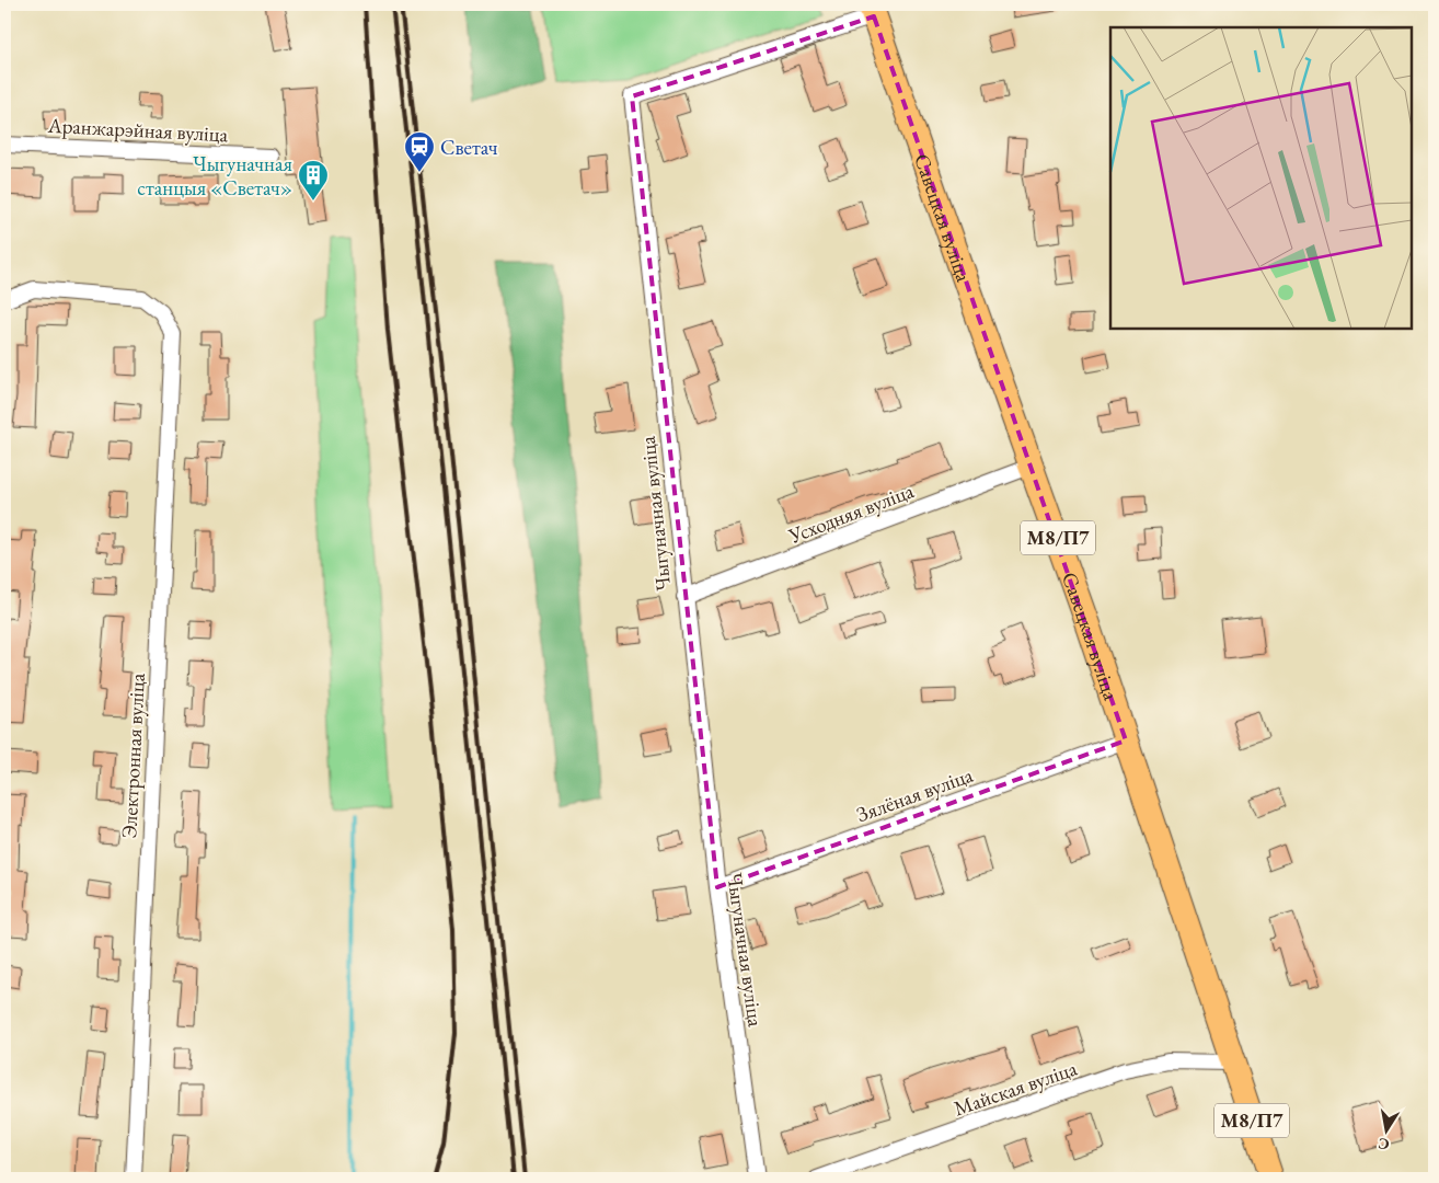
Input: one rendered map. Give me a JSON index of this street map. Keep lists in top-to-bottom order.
{
  "streets": {
    "main road": ["Савецкая вуліца", "М8/П7"],
    "street": [
      "Аранжарэйная вуліца",
      "Усходняя вуліца",
      "Чыгуначная вуліца",
      "Электронная вуліца",
      "Зялёная вуліца",
      "Майская вуліца"
    ]
  },
  "crossings": [
    ["Савецкая вуліца", "Усходняя вуліца"],
    ["Савецкая вуліца", "Чыгуначная вуліца"],
    ["Савецкая вуліца", "Зялёная вуліца"],
    ["Савецкая вуліца", "Майская вуліца"],
    ["Усходняя вуліца", "Чыгуначная вуліца"],
    ["Чыгуначная вуліца", "Зялёная вуліца"]
  ],
  "places": {
    "station": ["Светач"],
    "building": ["Чыгуначная станцыя «Светач»"]
  },
  "north": "bottom"
}
